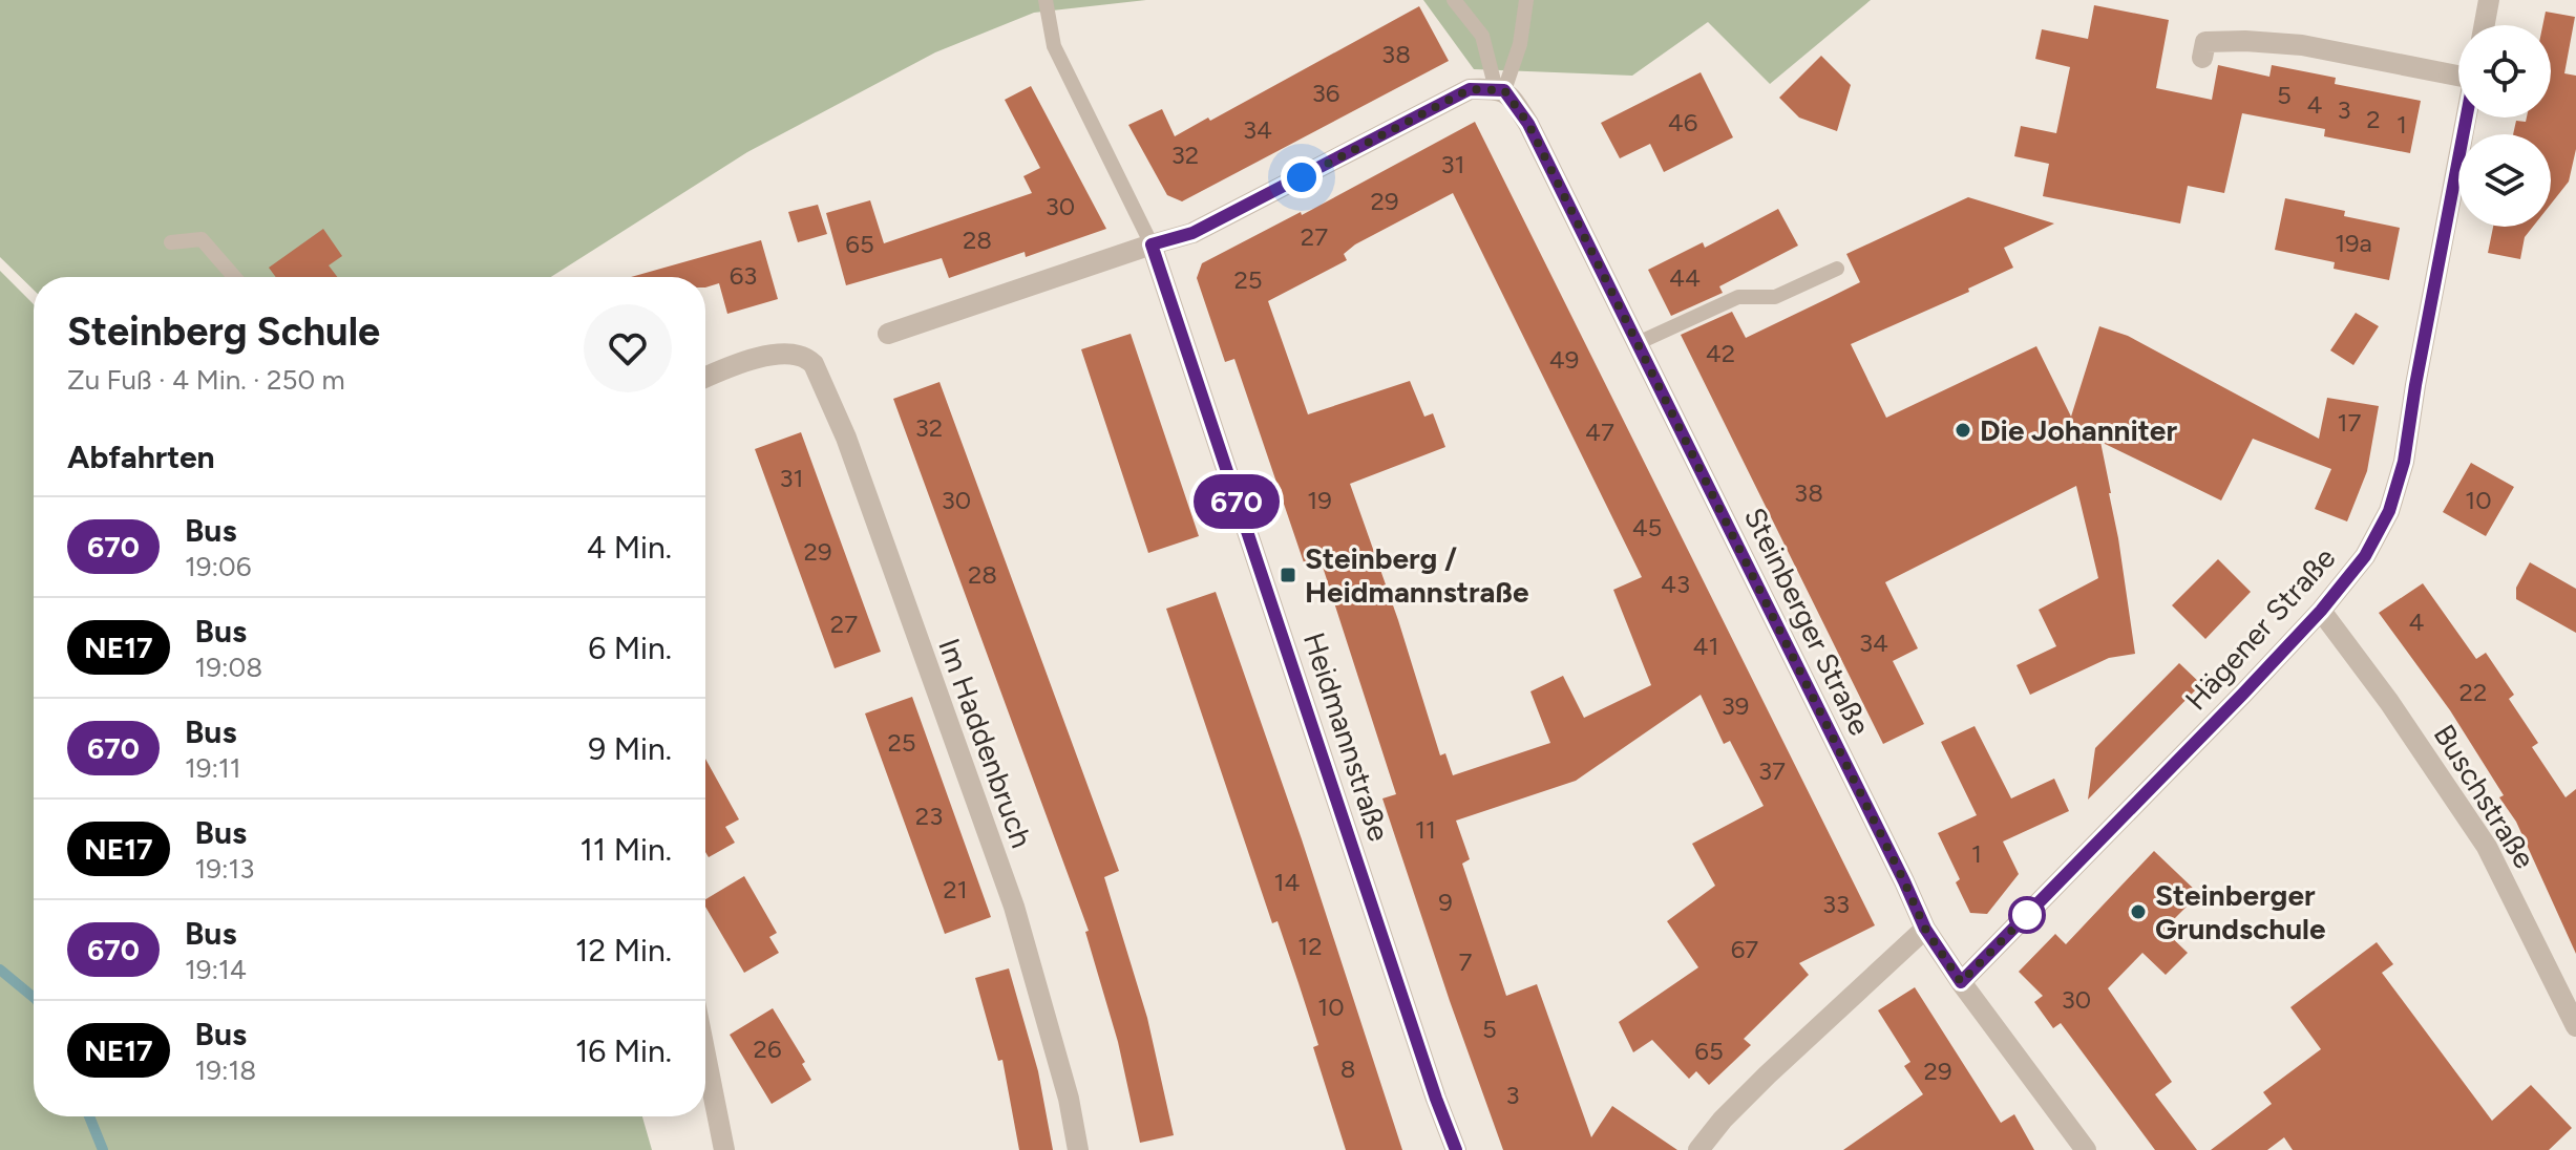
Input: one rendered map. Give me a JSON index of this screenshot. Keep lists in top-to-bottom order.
{
  "streets": {
    "street": [
      "Steinberger Straße",
      "Hägener Straße",
      "Heidmannstraße",
      "Im Haddenbruch",
      "Buschstraße"
    ]
  },
  "crossings": [
    ["Steinberger Straße", "Hägener Straße"],
    ["Hägener Straße", "Buschstraße"]
  ],
  "places": {
    "other": ["Die Johanniter", "Steinberger Grundschule"],
    "transit": ["Steinberg / Heidmannstraße"]
  },
  "lines": ["bus line 670"],
  "house_numbers": [
    "38",
    "36",
    "5",
    "4",
    "3",
    "2",
    "46",
    "1",
    "34",
    "32",
    "31",
    "29",
    "30",
    "27",
    "28",
    "19a",
    "65",
    "63",
    "44",
    "25",
    "42",
    "49",
    "17",
    "32",
    "47",
    "31",
    "38",
    "30",
    "19",
    "10",
    "45",
    "29",
    "28",
    "43",
    "4",
    "27",
    "34",
    "41",
    "22",
    "39",
    "25",
    "37",
    "23",
    "11",
    "1",
    "14",
    "21",
    "9",
    "33",
    "12",
    "67",
    "7",
    "30",
    "10",
    "5",
    "26",
    "65",
    "8",
    "29",
    "3"
  ],
  "page": {
    "on_map": "670",
    "heading": [
      ["Steinberg Schule", "Zu Fuß · 4 Min. · 250 m"],
      "Abfahrten"
    ],
    "list": [
      {
        "mark": "670",
        "name": "Bus",
        "note": "19:06",
        "value": "4 Min."
      },
      {
        "mark": "NE17",
        "name": "Bus",
        "note": "19:08",
        "value": "6 Min."
      },
      {
        "mark": "670",
        "name": "Bus",
        "note": "19:11",
        "value": "9 Min."
      },
      {
        "mark": "NE17",
        "name": "Bus",
        "note": "19:13",
        "value": "11 Min."
      },
      {
        "mark": "670",
        "name": "Bus",
        "note": "19:14",
        "value": "12 Min."
      },
      {
        "mark": "NE17",
        "name": "Bus",
        "note": "19:18",
        "value": "16 Min."
      }
    ]
  }
}
